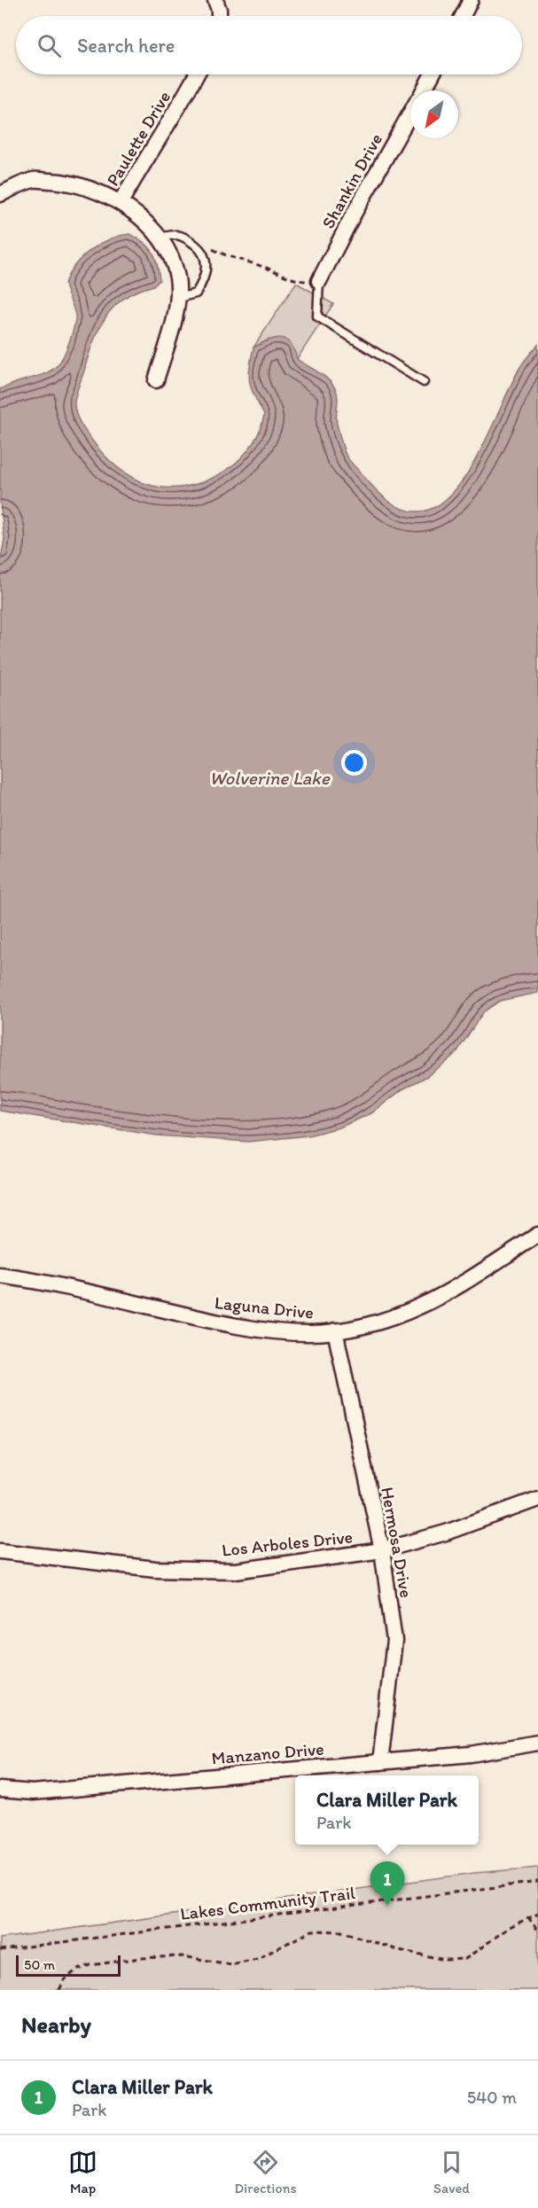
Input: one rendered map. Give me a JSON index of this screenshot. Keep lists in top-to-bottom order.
{
  "streets": {
    "street": [
      "Paulette Drive",
      "Shankin Drive",
      "Laguna Drive",
      "Hermosa Drive",
      "Los Arboles Drive",
      "Manzano Drive"
    ],
    "path": ["Lakes Community Trail"]
  },
  "crossings": [
    ["Laguna Drive", "Hermosa Drive"],
    ["Hermosa Drive", "Los Arboles Drive"],
    ["Hermosa Drive", "Manzano Drive"]
  ],
  "water": ["Wolverine Lake"],
  "scale_bar": "50 m",
  "north": "bottom left",
  "page": {
    "search": "Search here",
    "popup": ["Clara Miller Park", "Park"],
    "pins": "1",
    "scale": "50 m",
    "heading": "Nearby",
    "list": [
      {
        "mark": "1",
        "name": "Clara Miller Park",
        "note": "Park",
        "value": "540 m"
      }
    ],
    "nav": ["Map", "Directions", "Saved"]
  }
}
